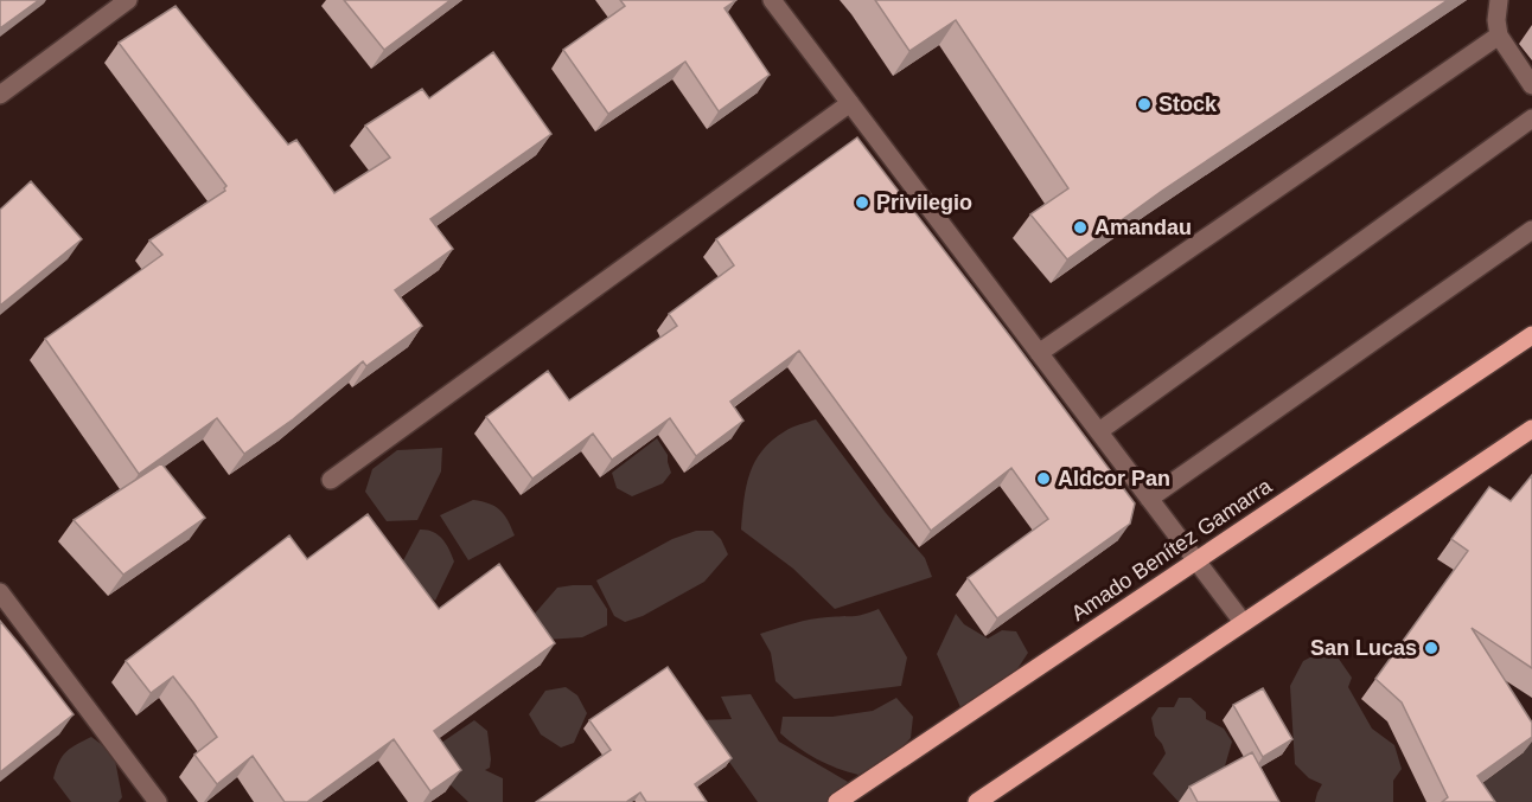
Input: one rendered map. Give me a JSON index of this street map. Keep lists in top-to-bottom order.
{
  "streets": {
    "main road": ["Amado Benítez Gamarra"]
  },
  "places": [
    "Stock",
    "Privilegio",
    "Amandau",
    "Aldcor Pan",
    "San Lucas"
  ]
}
